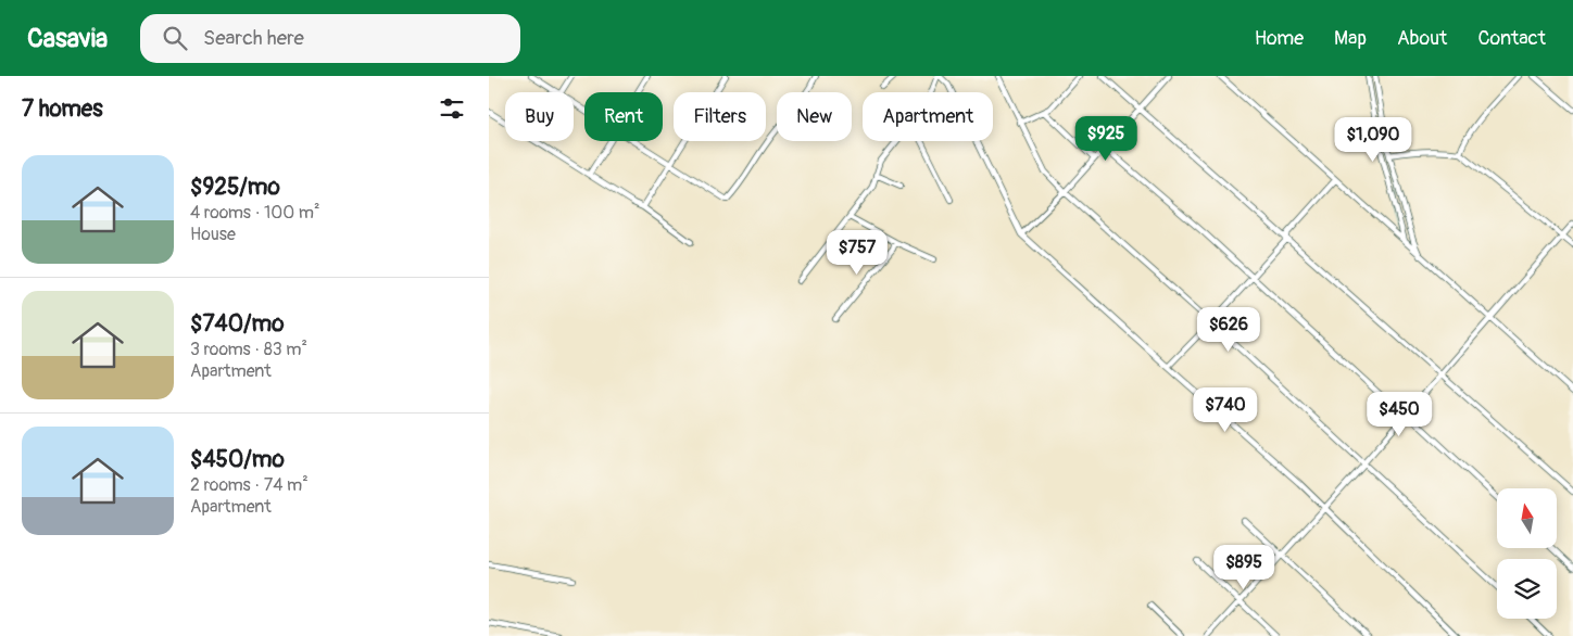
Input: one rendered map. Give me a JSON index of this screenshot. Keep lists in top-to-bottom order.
{
  "north": "top",
  "page": {
    "header": "Casavia",
    "search": "Search here",
    "nav": [
      "Home",
      "Map",
      "About",
      "Contact"
    ],
    "heading": "7 homes",
    "chip": [
      "Buy",
      "Rent",
      "Filters",
      "New",
      "Apartment"
    ],
    "price": [
      "$925",
      "$1,090",
      "$757",
      "$626",
      "$740",
      "$450",
      "$895"
    ],
    "list": [
      {
        "name": "$925/mo",
        "note": "4 rooms · 100 m² · House"
      },
      {
        "name": "$740/mo",
        "note": "3 rooms · 83 m² · Apartment"
      },
      {
        "name": "$450/mo",
        "note": "2 rooms · 74 m² · Apartment"
      }
    ]
  }
}
